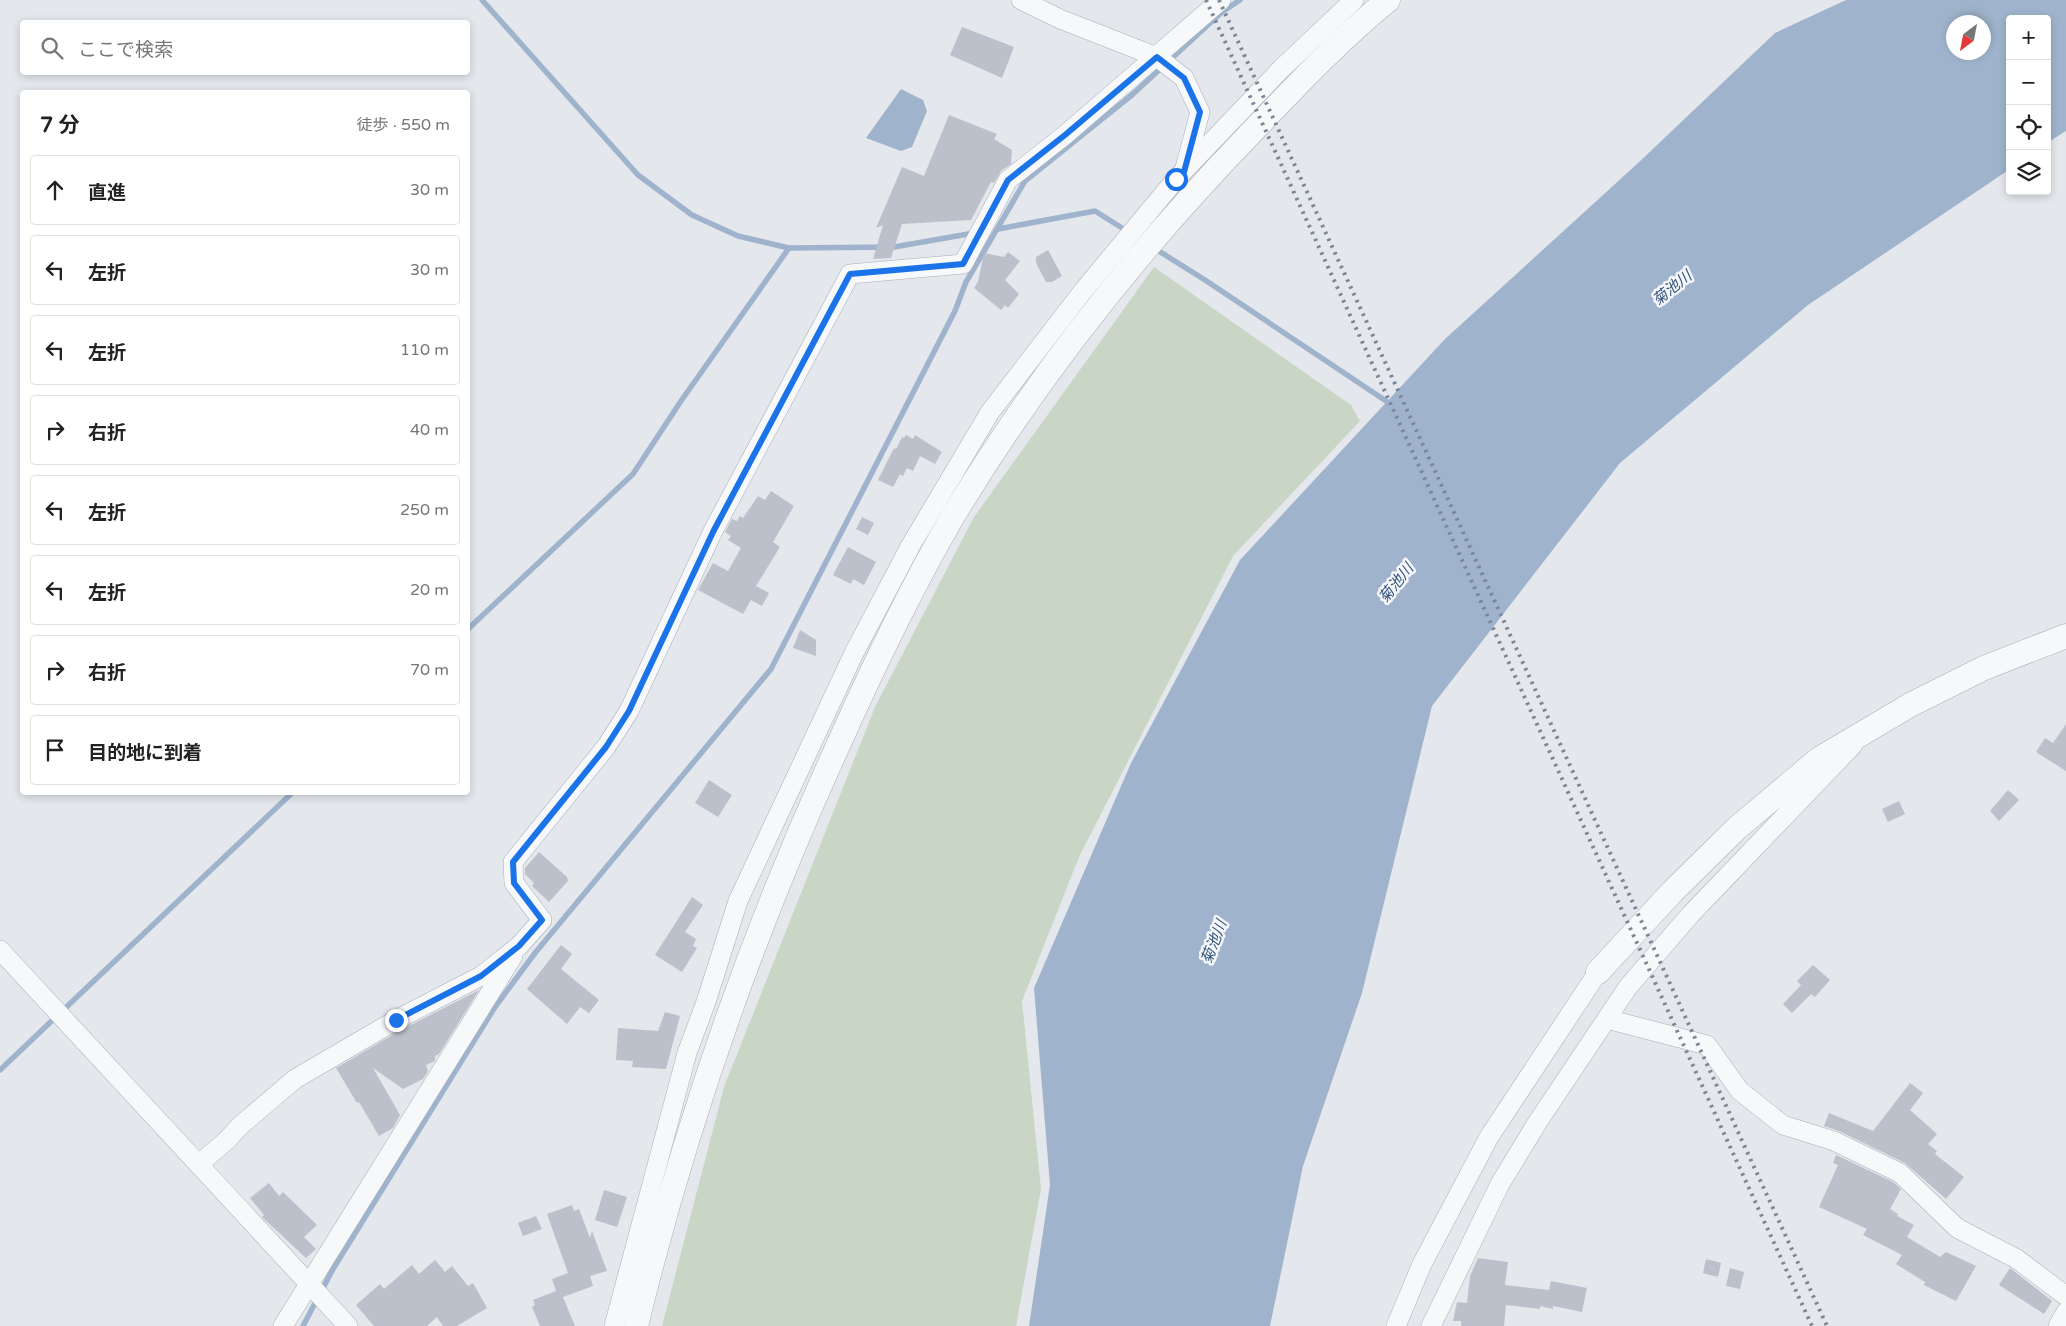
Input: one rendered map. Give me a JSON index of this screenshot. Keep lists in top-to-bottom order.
{
  "water": ["菊池川"],
  "north": "bottom left",
  "page": {
    "map_buttons": ["+", "−"],
    "search": "ここで検索",
    "heading": ["7 分", "徒歩 · 550 m"],
    "list": [
      ["直進", "30 m"],
      ["左折", "30 m"],
      ["左折", "110 m"],
      ["右折", "40 m"],
      ["左折", "250 m"],
      ["左折", "20 m"],
      ["右折", "70 m"],
      "目的地に到着"
    ]
  }
}
